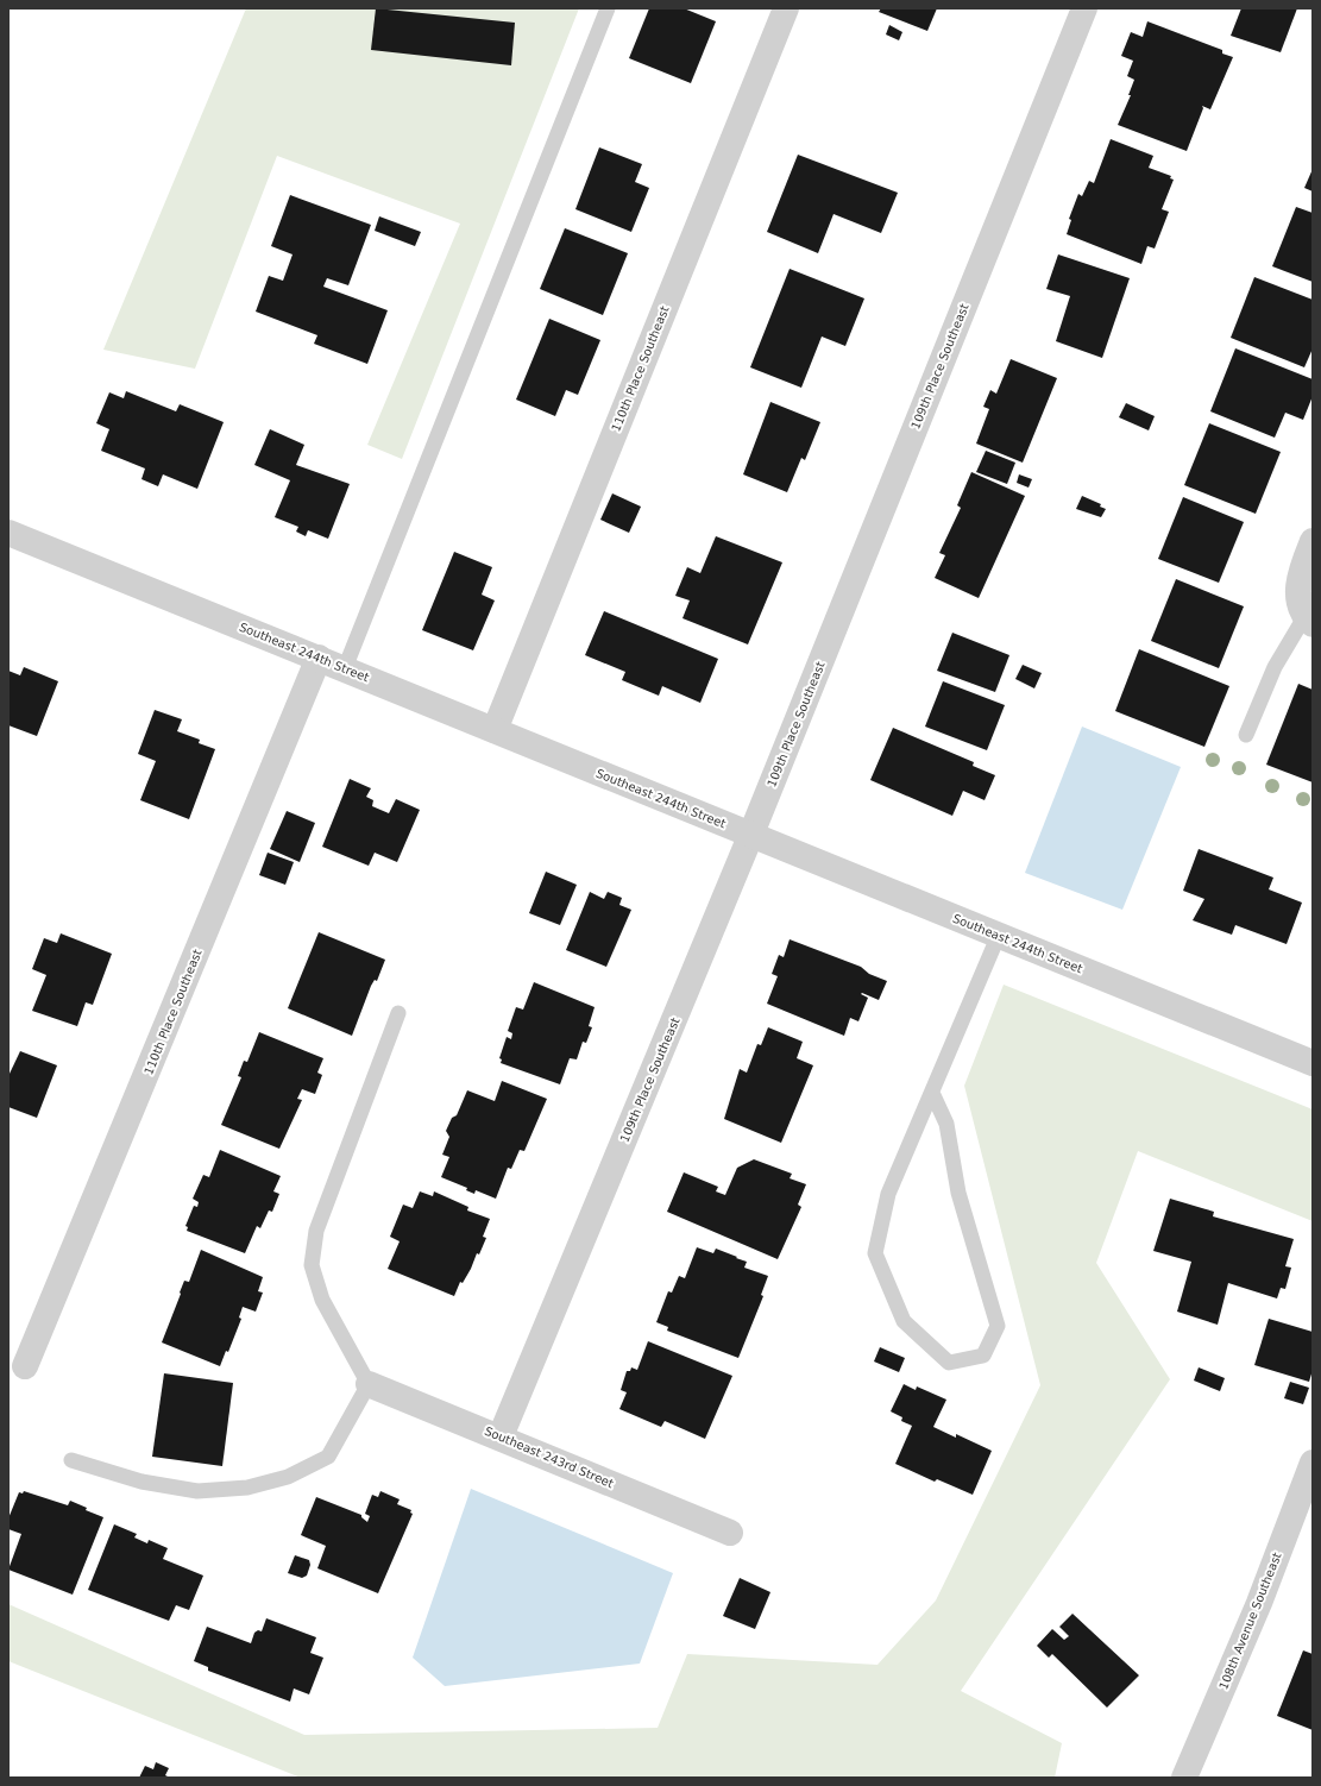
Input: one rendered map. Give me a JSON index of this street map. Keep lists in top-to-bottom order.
{
  "streets": {
    "street": [
      "109th Place Southeast",
      "110th Place Southeast",
      "Southeast 244th Street",
      "Southeast 243rd Street",
      "108th Avenue Southeast"
    ]
  },
  "crossings": [
    ["109th Place Southeast", "Southeast 244th Street"],
    ["109th Place Southeast", "Southeast 243rd Street"],
    ["110th Place Southeast", "Southeast 244th Street"]
  ]
}
